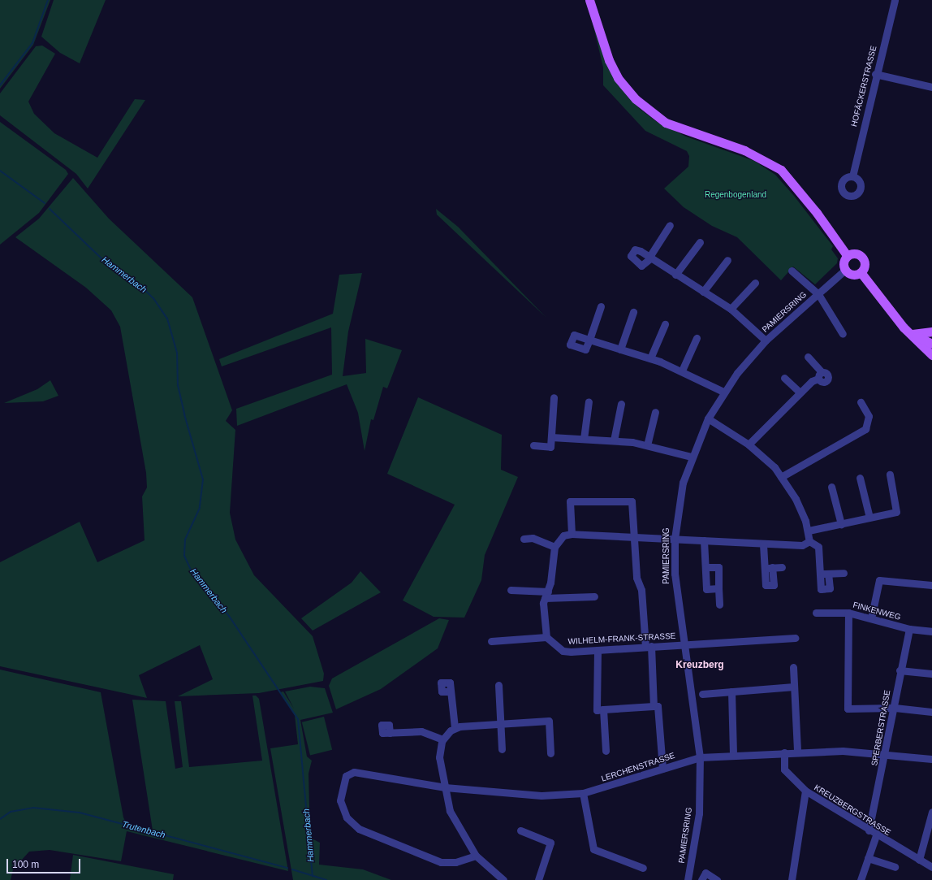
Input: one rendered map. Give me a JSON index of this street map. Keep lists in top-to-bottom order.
{
  "streets": {
    "street": [
      "HOFÄCKERSTRASSE",
      "PAMIERSRING",
      "FINKENWEG",
      "WILHELM-FRANK-STRASSE",
      "SPERBERSTRASSE",
      "LERCHENSTRASSE",
      "KREUZBERGSTRASSE"
    ]
  },
  "crossings": [
    ["PAMIERSRING", "WILHELM-FRANK-STRASSE"],
    ["PAMIERSRING", "LERCHENSTRASSE"],
    ["FINKENWEG", "SPERBERSTRASSE"],
    ["SPERBERSTRASSE", "LERCHENSTRASSE"],
    ["SPERBERSTRASSE", "KREUZBERGSTRASSE"],
    ["LERCHENSTRASSE", "KREUZBERGSTRASSE"]
  ],
  "districts": ["Kreuzberg"],
  "water": ["Hammerbach", "Trutenbach"],
  "parks": ["Regenbogenland"],
  "scale_bar": "100 m"
}
